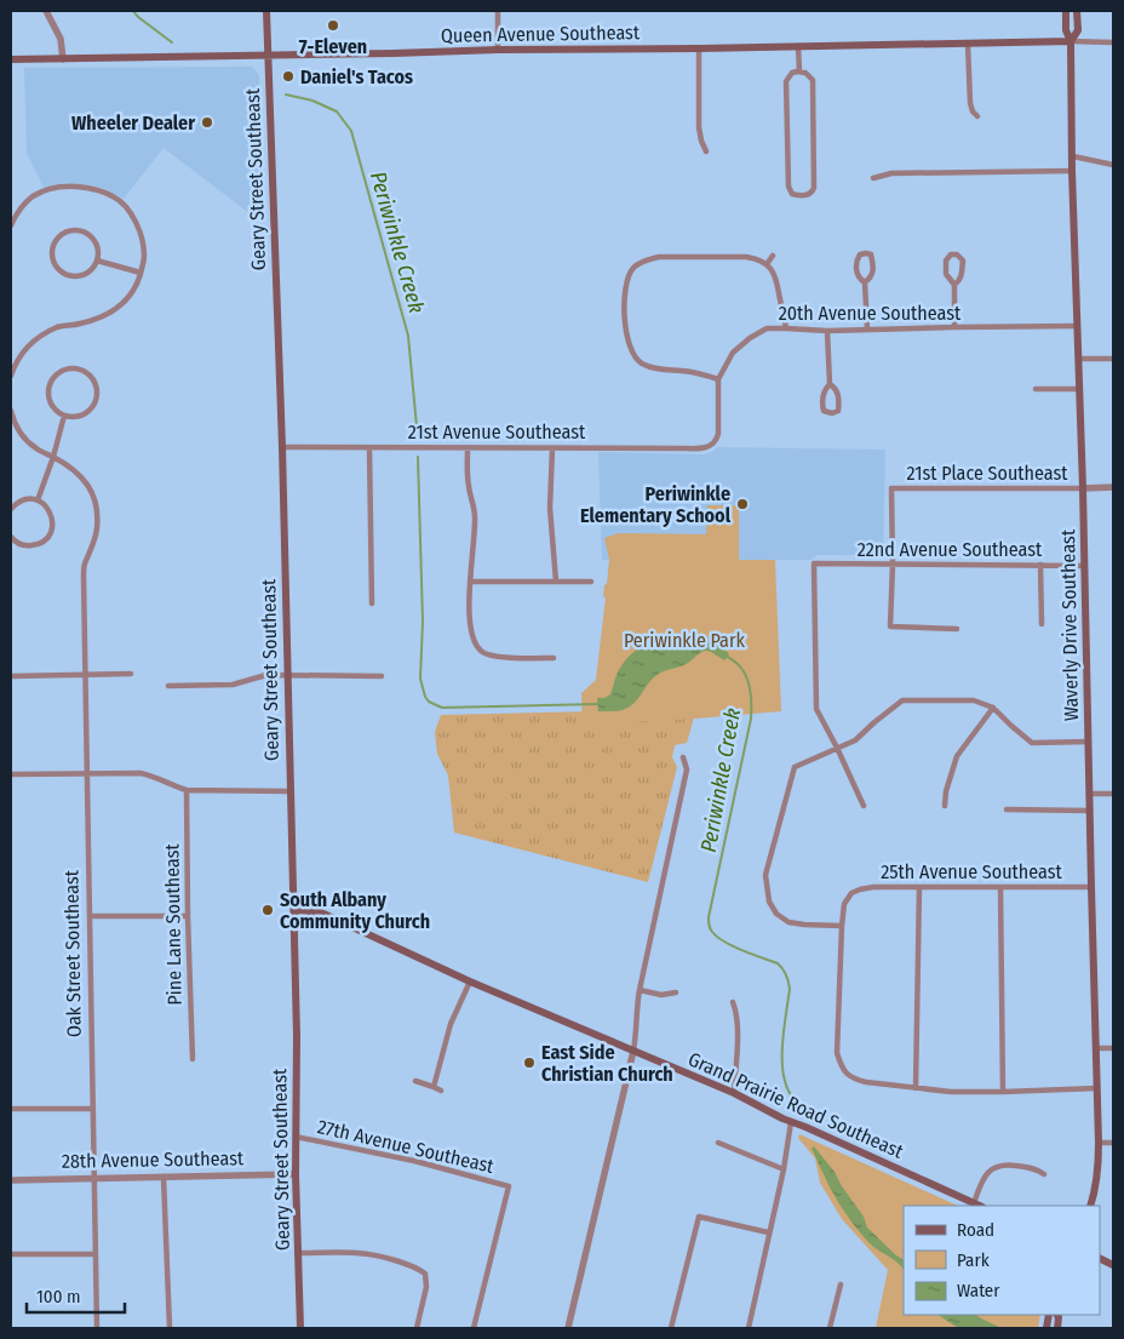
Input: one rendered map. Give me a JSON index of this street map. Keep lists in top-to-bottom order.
{
  "streets": {
    "main road": [
      "Queen Avenue Southeast",
      "Geary Street Southeast",
      "Waverly Drive Southeast",
      "Grand Prairie Road Southeast"
    ],
    "street": [
      "20th Avenue Southeast",
      "21st Avenue Southeast",
      "21st Place Southeast",
      "22nd Avenue Southeast",
      "25th Avenue Southeast",
      "Pine Lane Southeast",
      "Oak Street Southeast",
      "27th Avenue Southeast",
      "28th Avenue Southeast"
    ]
  },
  "crossings": [
    ["Queen Avenue Southeast", "Geary Street Southeast"],
    ["Queen Avenue Southeast", "Waverly Drive Southeast"],
    ["Geary Street Southeast", "21st Avenue Southeast"],
    ["Geary Street Southeast", "Grand Prairie Road Southeast"],
    ["Geary Street Southeast", "27th Avenue Southeast"],
    ["Geary Street Southeast", "28th Avenue Southeast"],
    ["20th Avenue Southeast", "21st Avenue Southeast"],
    ["20th Avenue Southeast", "Waverly Drive Southeast"],
    ["21st Place Southeast", "22nd Avenue Southeast"],
    ["21st Place Southeast", "Waverly Drive Southeast"],
    ["22nd Avenue Southeast", "Waverly Drive Southeast"],
    ["Waverly Drive Southeast", "25th Avenue Southeast"],
    ["Oak Street Southeast", "28th Avenue Southeast"]
  ],
  "water": ["Periwinkle Creek"],
  "parks": ["Periwinkle Park"],
  "places": [
    "7-Eleven",
    "Daniel's Tacos",
    "Wheeler Dealer",
    "Periwinkle Elementary School",
    "South Albany Community Church",
    "East Side Christian Church"
  ],
  "legend": ["Road", "Park", "Water"],
  "scale_bar": "100 m"
}
